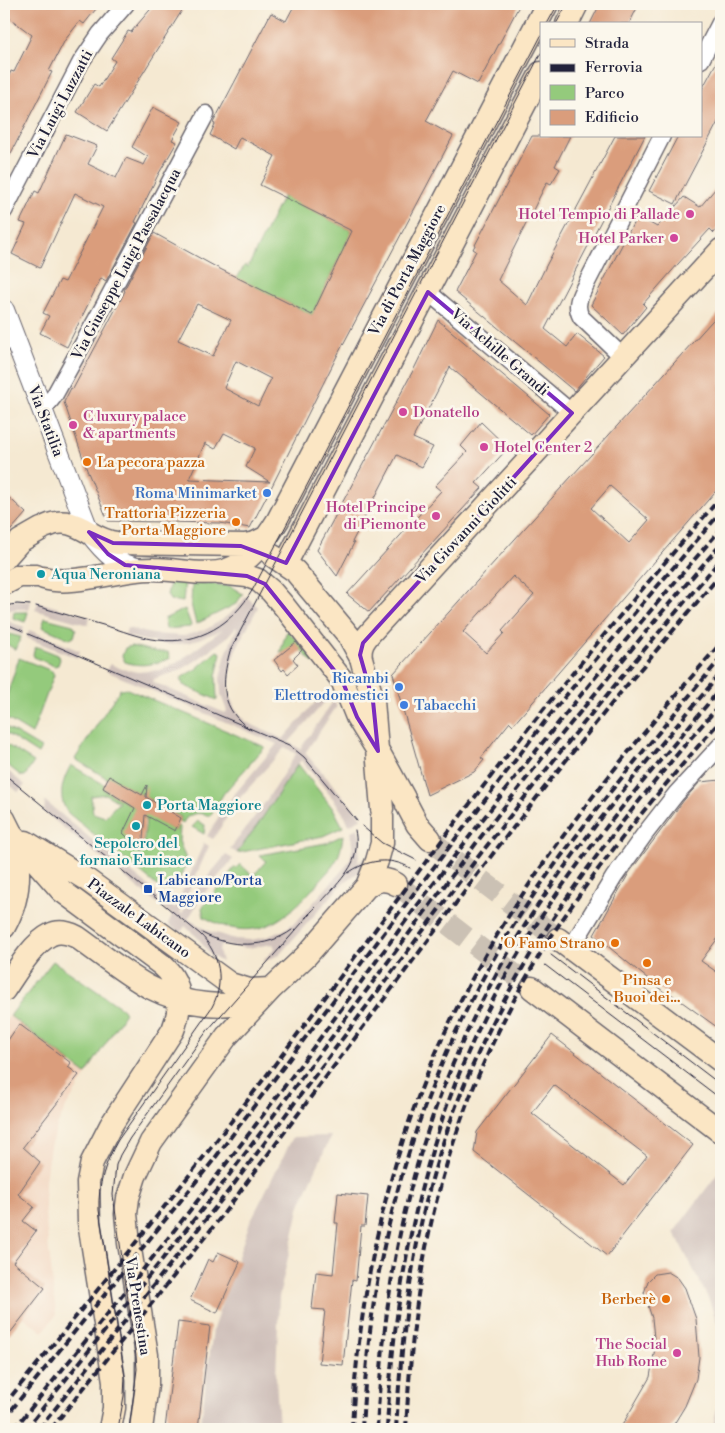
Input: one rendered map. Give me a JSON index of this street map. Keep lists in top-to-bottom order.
{
  "streets": {
    "main road": [
      "Via di Porta Maggiore",
      "Via Giovanni Giolitti",
      "Piazzale Labicano",
      "Via Prenestina"
    ],
    "street": [
      "Via Luigi Luzzatti",
      "Via Giuseppe Luigi Passalacqua",
      "Via Achille Grandi",
      "Via Statilia"
    ]
  },
  "crossings": [
    ["Via Giuseppe Luigi Passalacqua", "Via Statilia"],
    ["Via di Porta Maggiore", "Via Achille Grandi"],
    ["Via Achille Grandi", "Via Giovanni Giolitti"],
    ["Piazzale Labicano", "Via Prenestina"]
  ],
  "places": {
    "other": [
      "Hotel Tempio di Pallade",
      "Hotel Parker",
      "Donatello",
      "C luxury palace & apartments",
      "Hotel Center 2",
      "La pecora pazza",
      "Roma Minimarket",
      "Hotel Principe di Piemonte",
      "Trattoria Pizzeria Porta Maggiore",
      "Aqua Neroniana",
      "Ricambi Elettrodomestici",
      "Tabacchi",
      "Porta Maggiore",
      "Sepolcro del fornaio Eurisace",
      "'O Famo Strano",
      "Pinsa e Buoi dei...",
      "Berberè",
      "The Social Hub Rome"
    ],
    "transit": ["Labicano/Porta Maggiore"]
  },
  "legend": [
    "Strada",
    "Ferrovia",
    "Parco",
    "Edificio"
  ]
}
